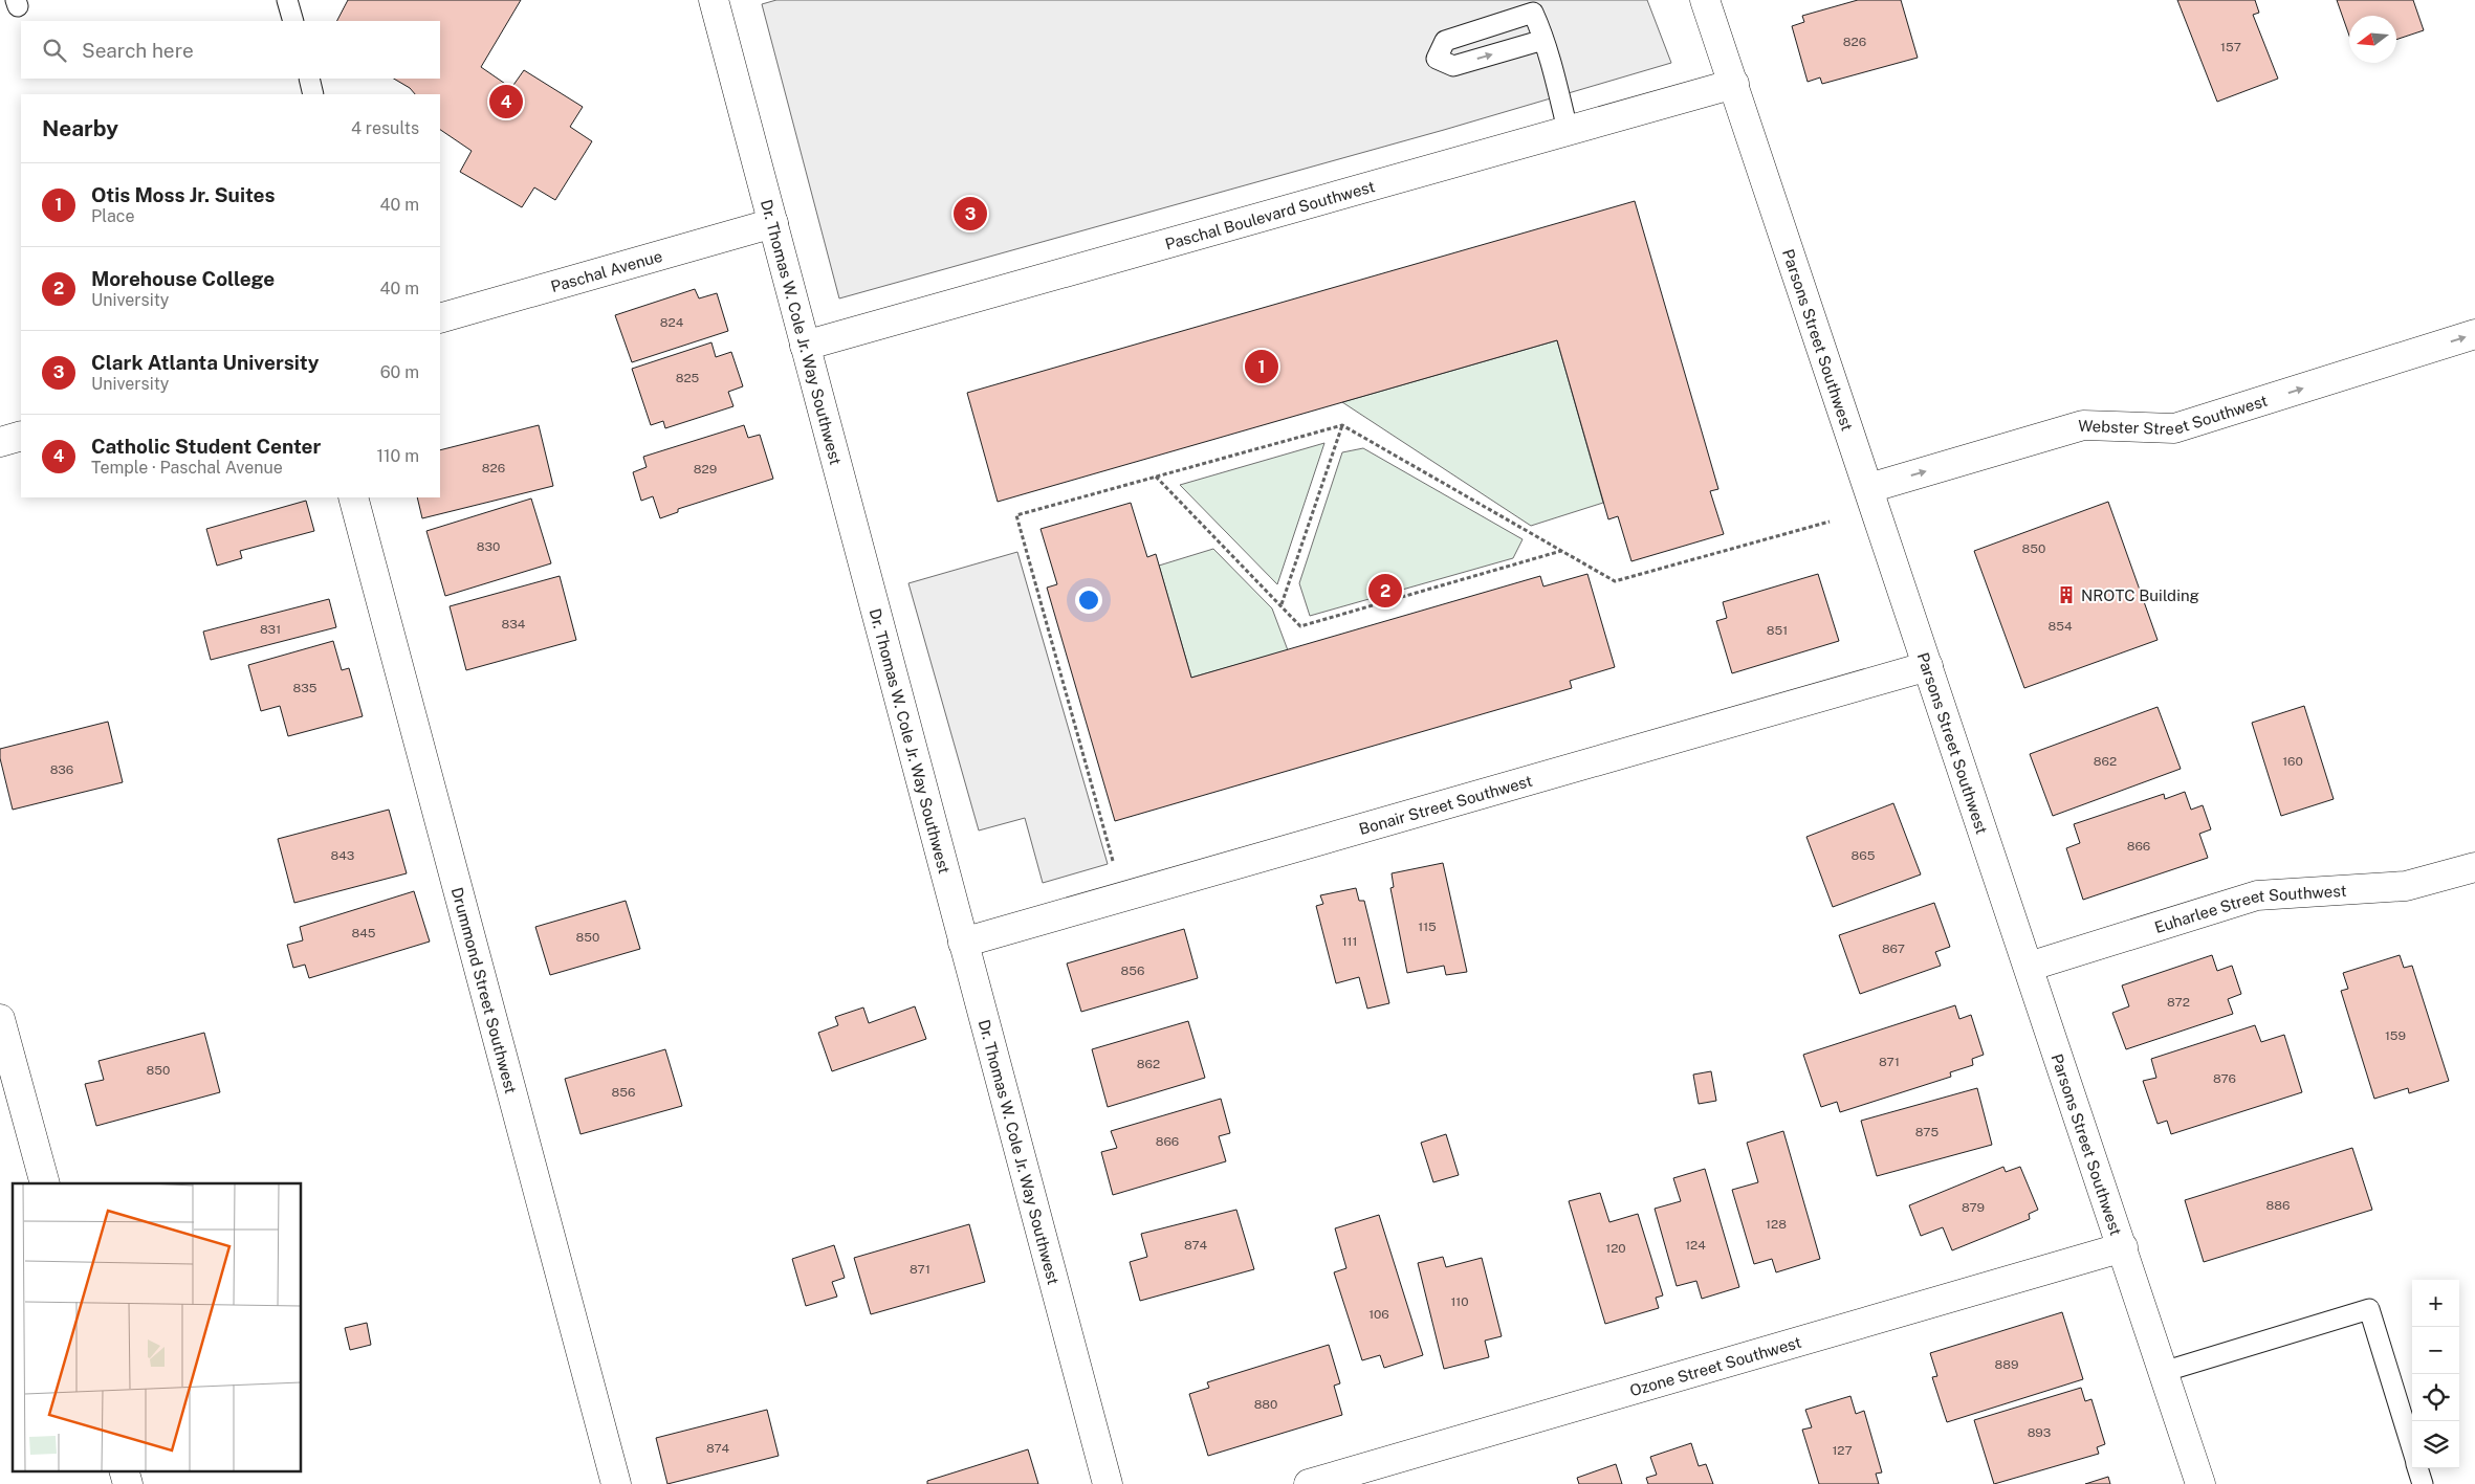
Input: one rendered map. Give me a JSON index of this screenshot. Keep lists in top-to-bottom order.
{
  "streets": {
    "street": [
      "Paschal Boulevard Southwest",
      "Paschal Avenue",
      "Dr. Thomas W. Cole Jr. Way Southwest",
      "Parsons Street Southwest",
      "Webster Street Southwest",
      "Bonair Street Southwest",
      "Euharlee Street Southwest",
      "Drummond Street Southwest",
      "Ozone Street Southwest"
    ]
  },
  "crossings": [
    ["Paschal Boulevard Southwest", "Dr. Thomas W. Cole Jr. Way Southwest"],
    ["Paschal Boulevard Southwest", "Parsons Street Southwest"],
    ["Paschal Avenue", "Dr. Thomas W. Cole Jr. Way Southwest"],
    ["Dr. Thomas W. Cole Jr. Way Southwest", "Bonair Street Southwest"],
    ["Parsons Street Southwest", "Webster Street Southwest"],
    ["Parsons Street Southwest", "Bonair Street Southwest"],
    ["Parsons Street Southwest", "Euharlee Street Southwest"],
    ["Parsons Street Southwest", "Ozone Street Southwest"]
  ],
  "one_way": ["Webster Street Southwest"],
  "places": {
    "building": ["NROTC Building"]
  },
  "house_numbers": [
    "826",
    "157",
    "824",
    "825",
    "826",
    "829",
    "830",
    "850",
    "834",
    "854",
    "831",
    "851",
    "835",
    "862",
    "160",
    "836",
    "866",
    "843",
    "865",
    "115",
    "845",
    "850",
    "111",
    "867",
    "856",
    "872",
    "159",
    "871",
    "862",
    "850",
    "876",
    "856",
    "875",
    "866",
    "886",
    "879",
    "128",
    "874",
    "124",
    "120",
    "871",
    "110",
    "106",
    "889",
    "880",
    "893",
    "874",
    "127"
  ],
  "north": "left",
  "page": {
    "search": "Search here",
    "pins": [
      "4",
      "3",
      "1",
      "2"
    ],
    "heading": ["Nearby", "4 results"],
    "list": [
      {
        "mark": "1",
        "name": "Otis Moss Jr. Suites",
        "note": "Place",
        "value": "40 m"
      },
      {
        "mark": "2",
        "name": "Morehouse College",
        "note": "University",
        "value": "40 m"
      },
      {
        "mark": "3",
        "name": "Clark Atlanta University",
        "note": "University",
        "value": "60 m"
      },
      {
        "mark": "4",
        "name": "Catholic Student Center",
        "note": "Temple · Paschal Avenue",
        "value": "110 m"
      }
    ],
    "map_buttons": ["+", "−"]
  }
}
